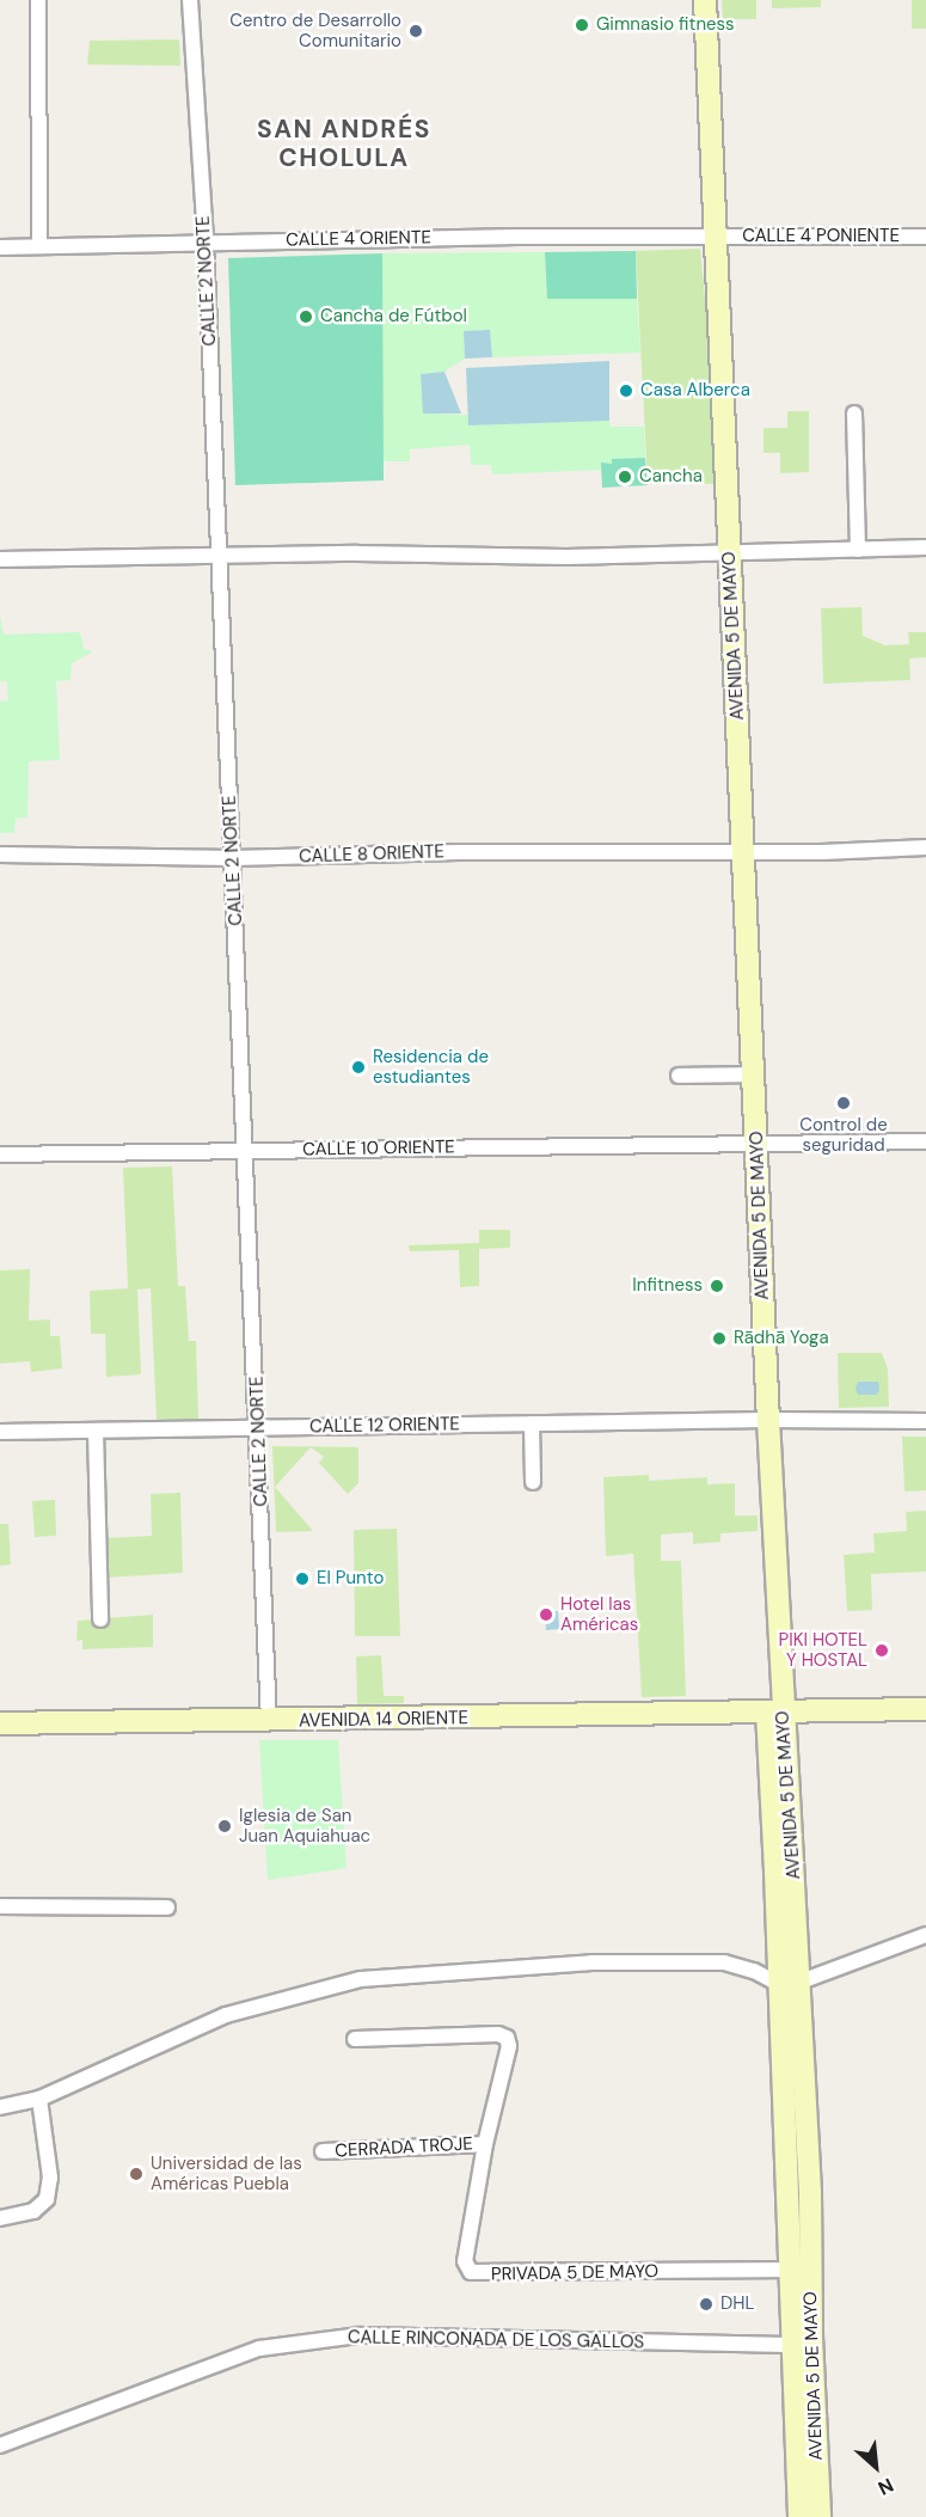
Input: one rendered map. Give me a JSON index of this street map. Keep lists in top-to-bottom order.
{
  "streets": {
    "main road": ["AVENIDA 5 DE MAYO", "AVENIDA 14 ORIENTE"],
    "street": [
      "CALLE 4 PONIENTE",
      "CALLE 4 ORIENTE",
      "CALLE 2 NORTE",
      "CALLE 8 ORIENTE",
      "CALLE 10 ORIENTE",
      "CALLE 12 ORIENTE",
      "CERRADA TROJE",
      "PRIVADA 5 DE MAYO",
      "CALLE RINCONADA DE LOS GALLOS"
    ]
  },
  "crossings": [
    ["CALLE 4 PONIENTE", "CALLE 4 ORIENTE"],
    ["CALLE 4 PONIENTE", "AVENIDA 5 DE MAYO"],
    ["CALLE 4 ORIENTE", "CALLE 2 NORTE"],
    ["CALLE 4 ORIENTE", "AVENIDA 5 DE MAYO"],
    ["CALLE 2 NORTE", "CALLE 8 ORIENTE"],
    ["CALLE 2 NORTE", "CALLE 10 ORIENTE"],
    ["CALLE 2 NORTE", "CALLE 12 ORIENTE"],
    ["CALLE 2 NORTE", "AVENIDA 14 ORIENTE"],
    ["AVENIDA 5 DE MAYO", "CALLE 8 ORIENTE"],
    ["AVENIDA 5 DE MAYO", "CALLE 10 ORIENTE"],
    ["AVENIDA 5 DE MAYO", "CALLE 12 ORIENTE"],
    ["AVENIDA 5 DE MAYO", "AVENIDA 14 ORIENTE"],
    ["AVENIDA 5 DE MAYO", "PRIVADA 5 DE MAYO"],
    ["AVENIDA 5 DE MAYO", "CALLE RINCONADA DE LOS GALLOS"],
    ["CERRADA TROJE", "PRIVADA 5 DE MAYO"]
  ],
  "districts": ["SAN ANDRÉS CHOLULA"],
  "places": [
    "Gimnasio fitness",
    "Centro de Desarrollo Comunitario",
    "Cancha de Fútbol",
    "Casa Alberca",
    "Cancha",
    "Residencia de estudiantes",
    "Control de seguridad",
    "Infitness",
    "Rādhā Yoga",
    "El Punto",
    "Hotel las Américas",
    "PIKI HOTEL Y HOSTAL",
    "Iglesia de San Juan Aquiahuac",
    "Universidad de las Américas Puebla",
    "DHL"
  ],
  "north": "bottom right"
}
